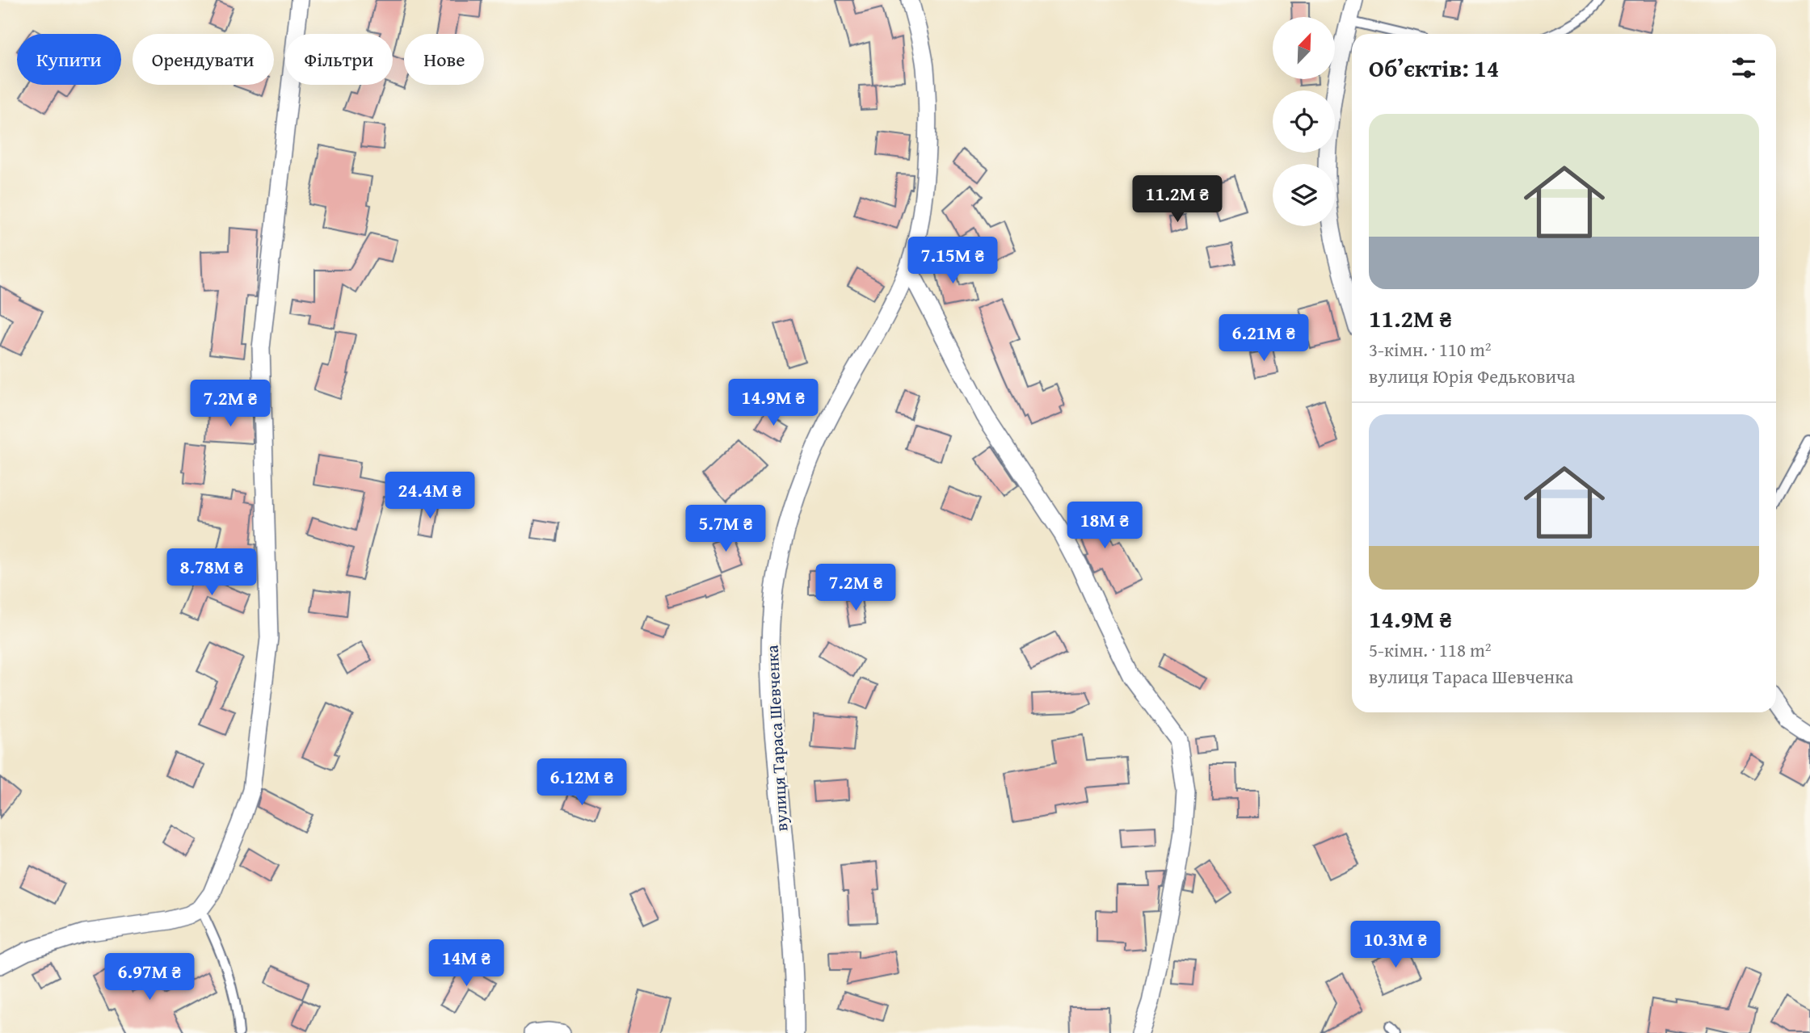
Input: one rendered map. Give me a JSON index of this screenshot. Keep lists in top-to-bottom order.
{
  "streets": {
    "street": ["вулиця Тараса Шевченка"]
  },
  "north": "top right",
  "page": {
    "chip": [
      "Купити",
      "Орендувати",
      "Фільтри",
      "Нове"
    ],
    "heading": "Об’єктів: 14",
    "list": [
      {
        "name": "11.2M ₴",
        "note": "3-кімн. · 110 m² · вулиця Юрія Федьковича"
      },
      {
        "name": "14.9M ₴",
        "note": "5-кімн. · 118 m² · вулиця Тараса Шевченка"
      }
    ],
    "price": [
      "11.2M ₴",
      "7.15M ₴",
      "6.21M ₴",
      "14.9M ₴",
      "7.2M ₴",
      "24.4M ₴",
      "18M ₴",
      "5.7M ₴",
      "8.78M ₴",
      "7.2M ₴",
      "6.12M ₴",
      "10.3M ₴",
      "14M ₴",
      "6.97M ₴"
    ]
  }
}
